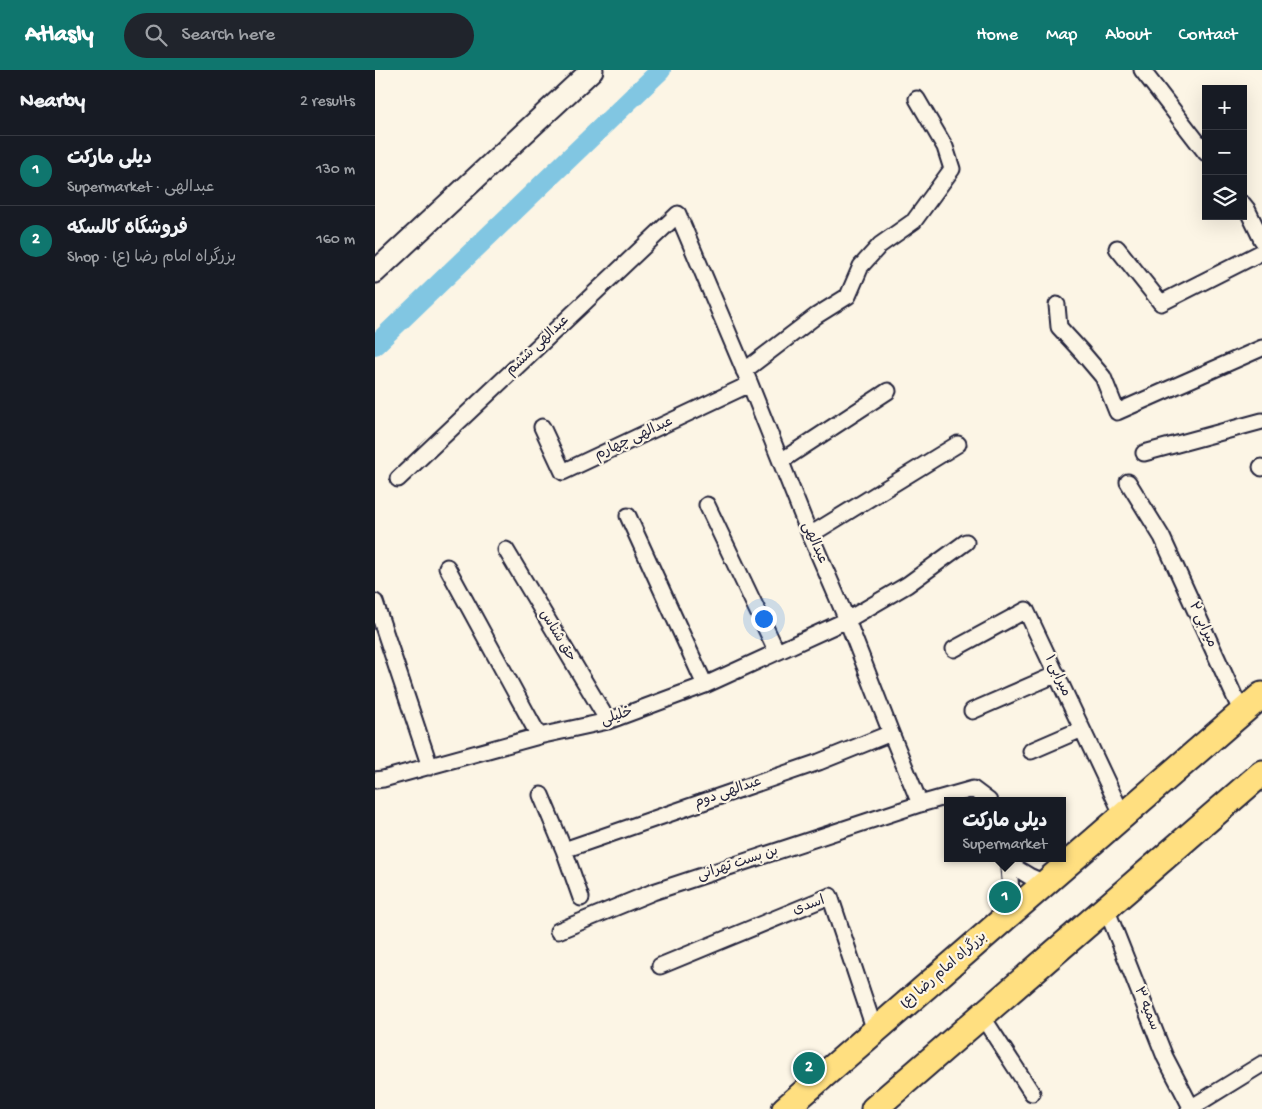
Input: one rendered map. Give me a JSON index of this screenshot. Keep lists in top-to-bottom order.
{
  "streets": {
    "highway": ["بزرگراه امام رضا (ع)"],
    "street": [
      "عبدالهی ششم",
      "عبدالهی چهارم",
      "عبدالهی",
      "میرابی ۲",
      "حق شناس",
      "میرابی ۱",
      "خلیلی",
      "عبدالهی دوم",
      "بن بست تهرانی",
      "اسدی",
      "سمیه ۳"
    ]
  },
  "crossings": [
    ["عبدالهی ششم", "عبدالهی"],
    ["عبدالهی چهارم", "عبدالهی"],
    ["عبدالهی", "خلیلی"],
    ["عبدالهی", "عبدالهی دوم"],
    ["عبدالهی", "بن بست تهرانی"],
    ["میرابی ۲", "بزرگراه امام رضا (ع)"],
    ["حق شناس", "خلیلی"],
    ["میرابی ۱", "بزرگراه امام رضا (ع)"],
    ["اسدی", "بزرگراه امام رضا (ع)"]
  ],
  "page": {
    "header": "Atlasly",
    "search": "Search here",
    "nav": [
      "Home",
      "Map",
      "About",
      "Contact"
    ],
    "heading": ["Nearby", "2 results"],
    "map_buttons": ["+", "−"],
    "list": [
      {
        "mark": "1",
        "name": "دیلی مارکت",
        "note": "Supermarket · عبدالهی",
        "value": "130 m"
      },
      {
        "mark": "2",
        "name": "فروشگاه کالسکه",
        "note": "Shop · بزرگراه امام رضا (ع)",
        "value": "160 m"
      }
    ],
    "popup": ["دیلی مارکت", "Supermarket"],
    "pins": ["1", "2"]
  }
}
